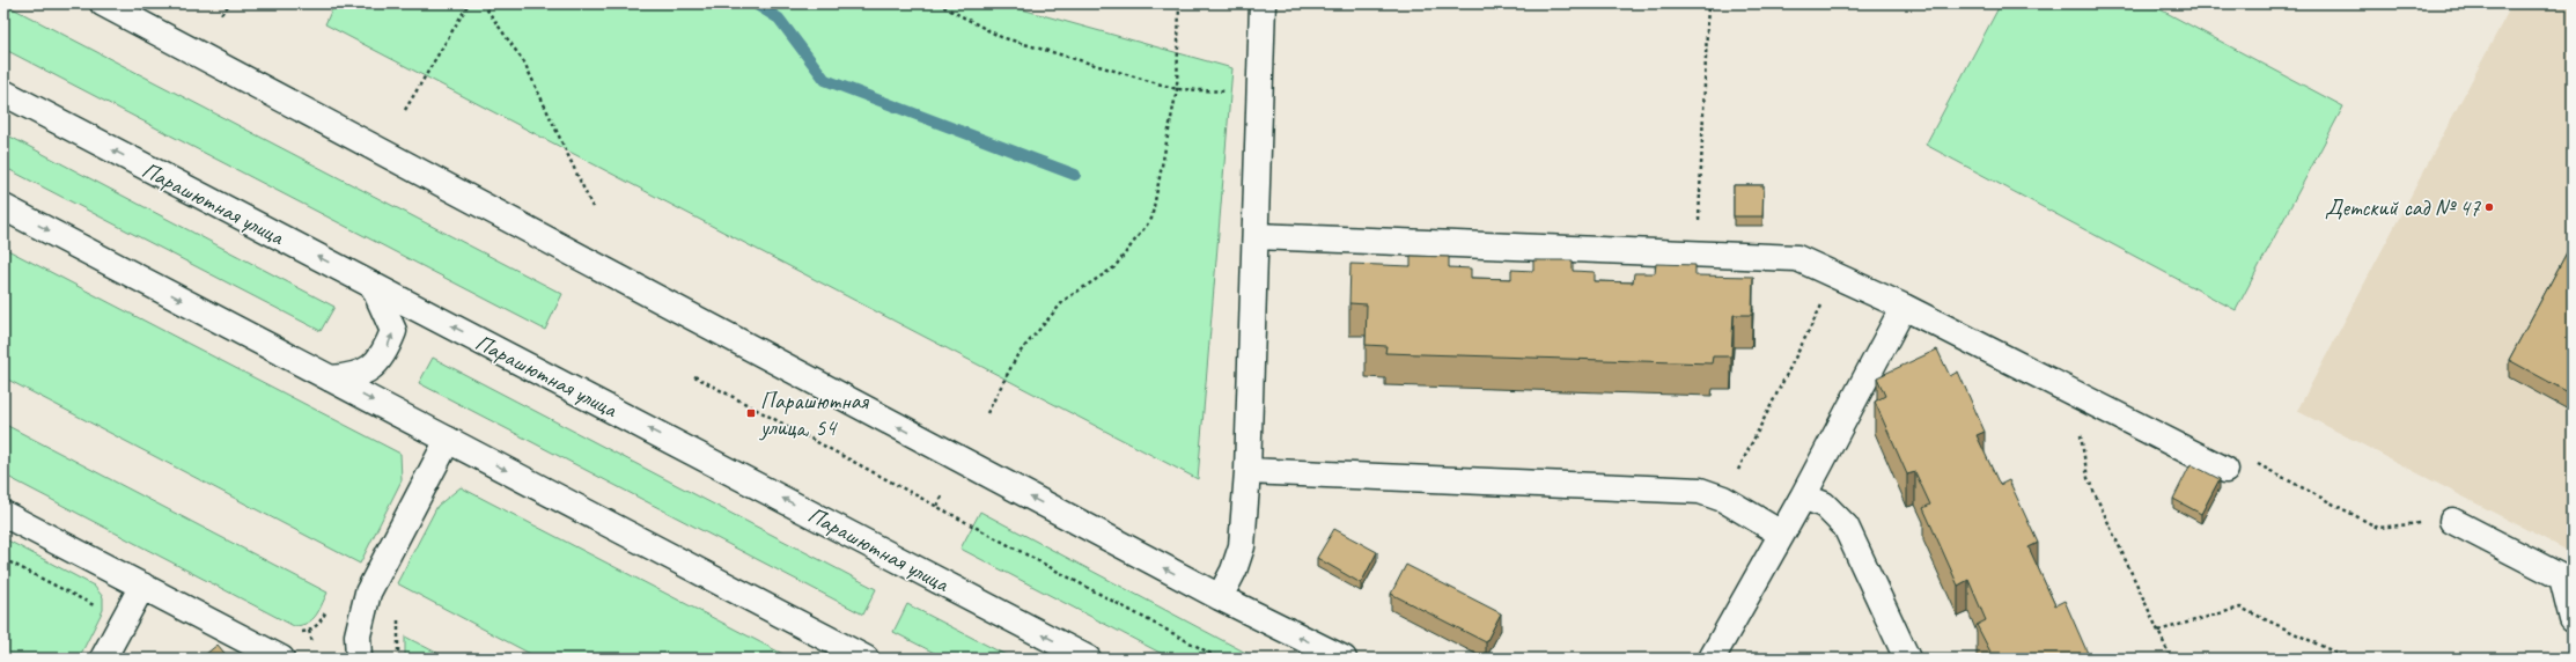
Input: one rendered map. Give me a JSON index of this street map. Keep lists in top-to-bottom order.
{
  "streets": {
    "main road": ["Парашютная улица"]
  },
  "places": {
    "other": ["Детский сад № 47"],
    "transit": ["Парашютная улица, 54"]
  }
}
